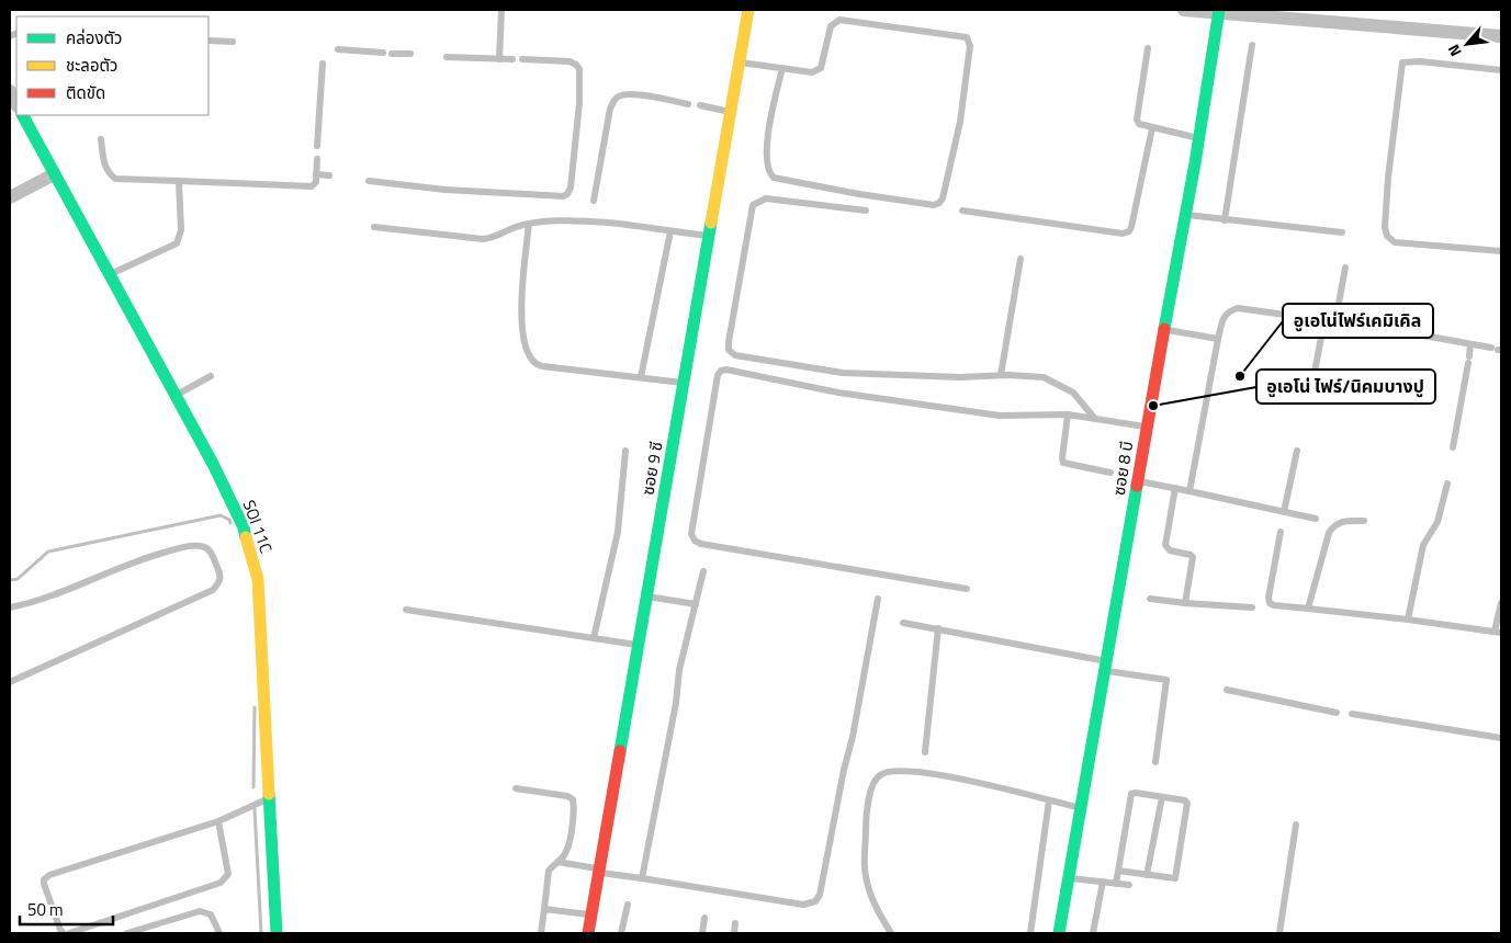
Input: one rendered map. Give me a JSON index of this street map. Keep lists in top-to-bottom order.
{
  "streets": {
    "street": ["ซอย 9 ซี", "ซอย 8 บี", "SOI 11C"]
  },
  "places": ["อูเอโน่ไฟร์เคมิเคิล", "อูเอโน่ ไฟร์/นิคมบางปู"],
  "legend": ["คล่องตัว", "ชะลอตัว", "ติดขัด"],
  "scale_bar": "50 m",
  "north": "bottom left"
}
